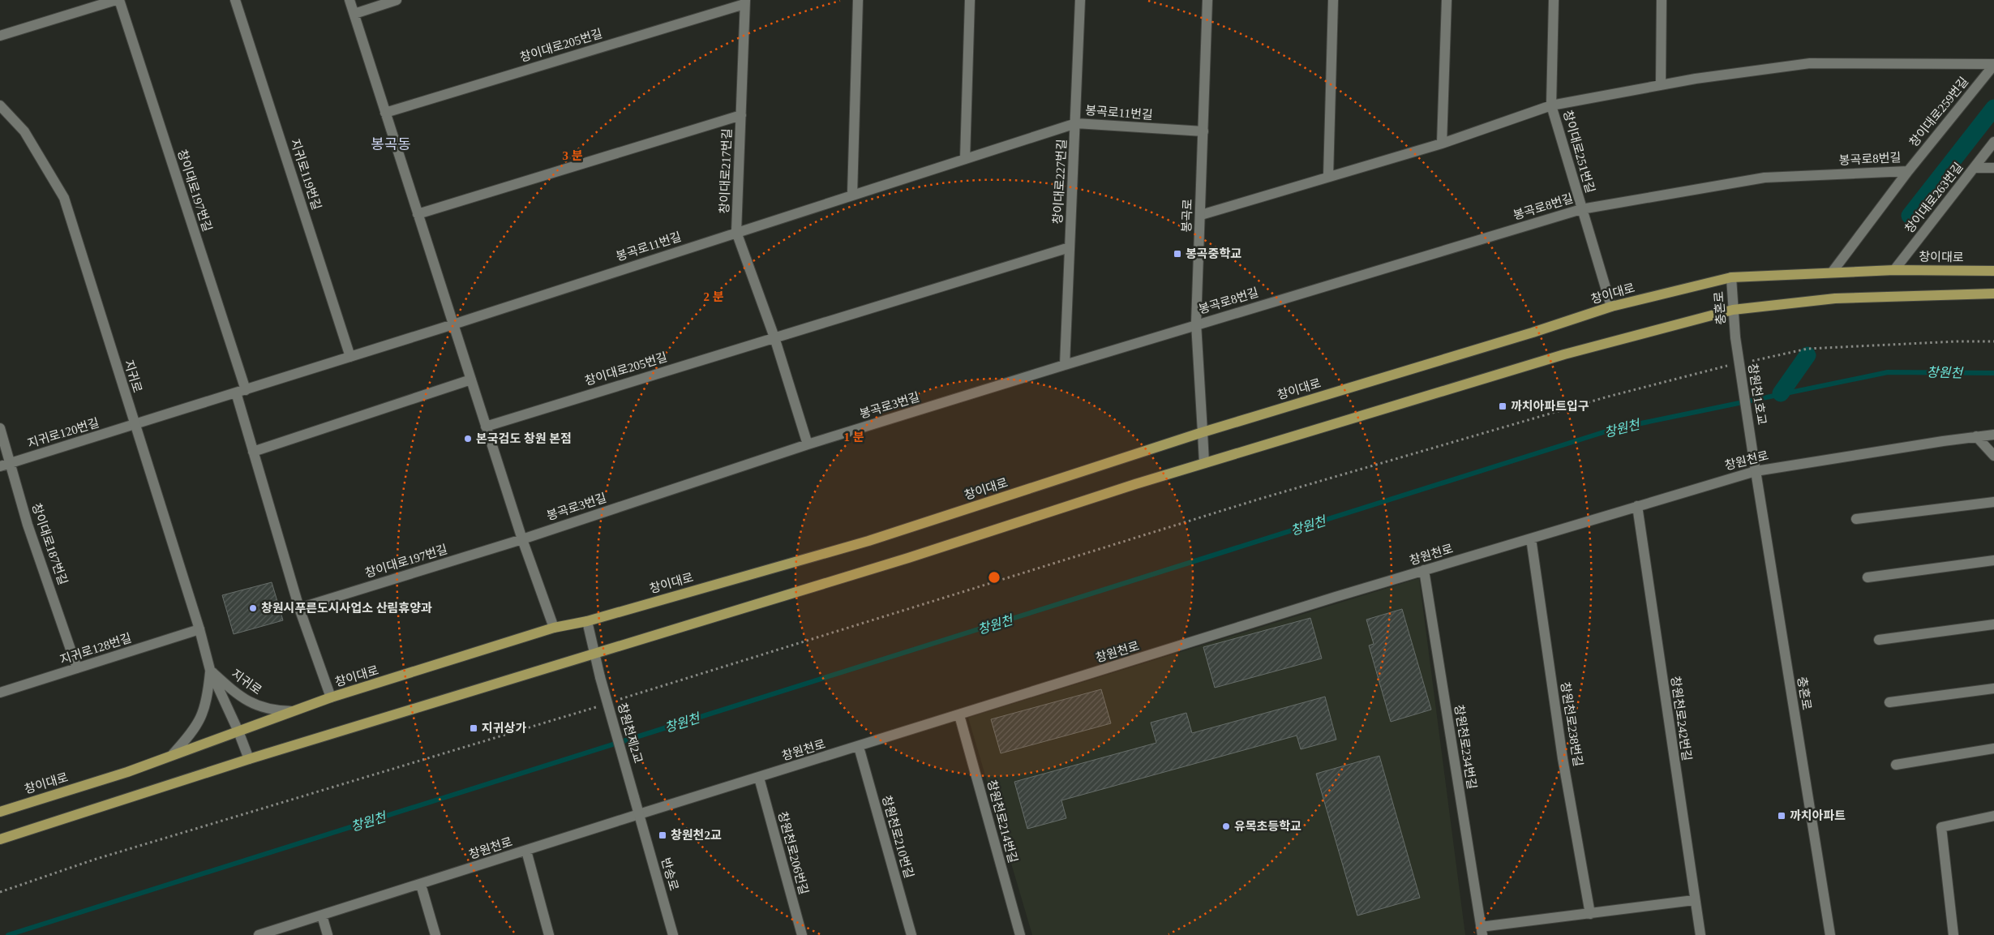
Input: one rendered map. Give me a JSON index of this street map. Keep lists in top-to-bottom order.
{
  "streets": {
    "main road": ["창이대로"],
    "street": [
      "창이대로205번길",
      "창이대로259번길",
      "봉곡로11번길",
      "창이대로251번길",
      "봉곡로8번길",
      "창이대로217번길",
      "지귀로119번길",
      "창이대로227번길",
      "창이대로197번길",
      "창이대로263번길",
      "봉곡로",
      "충혼로",
      "지귀로",
      "창원천1호교",
      "봉곡로3번길",
      "지귀로120번길",
      "창원천로",
      "창이대로187번길",
      "지귀로128번길",
      "창원천로242번길",
      "창원천로238번길",
      "창원천제2교",
      "창원천로234번길",
      "창원천로214번길",
      "창원천로210번길",
      "창원천로206번길",
      "반송로"
    ]
  },
  "crossings": [
    ["창이대로205번길", "창이대로217번길"],
    ["창이대로259번길", "봉곡로8번길"],
    ["창이대로259번길", "창이대로"],
    ["봉곡로11번길", "창이대로217번길"],
    ["봉곡로11번길", "창이대로227번길"],
    ["봉곡로11번길", "봉곡로"],
    ["창이대로251번길", "봉곡로8번길"],
    ["창이대로251번길", "창이대로"],
    ["봉곡로8번길", "봉곡로"],
    ["봉곡로8번길", "봉곡로3번길"],
    ["창이대로217번길", "봉곡로3번길"],
    ["창이대로227번길", "봉곡로3번길"],
    ["창이대로197번길", "창이대로"],
    ["창이대로197번길", "봉곡로3번길"],
    ["창이대로263번길", "창이대로"],
    ["봉곡로", "창이대로"],
    ["봉곡로", "봉곡로3번길"],
    ["창이대로", "충혼로"],
    ["창이대로", "지귀로"],
    ["충혼로", "창원천1호교"],
    ["충혼로", "창원천로"],
    ["지귀로", "지귀로120번길"],
    ["지귀로", "지귀로128번길"],
    ["지귀로120번길", "창이대로187번길"],
    ["창원천로", "창원천로242번길"],
    ["창원천로", "창원천로238번길"],
    ["창원천로", "창원천로234번길"],
    ["창원천로", "창원천로214번길"],
    ["창원천로", "창원천로210번길"],
    ["창원천로", "창원천로206번길"],
    ["창원천로", "반송로"],
    ["창이대로187번길", "지귀로128번길"],
    ["창원천로242번길", "창원천로234번길"],
    ["창원천로238번길", "창원천로234번길"],
    ["창원천제2교", "반송로"]
  ],
  "districts": ["봉곡동"],
  "water": ["창원천"],
  "places": {
    "transit": [
      "봉곡중학교",
      "까치아파트입구",
      "지귀상가",
      "까치아파트",
      "창원천2교"
    ],
    "other": ["본국검도 창원 본점", "창원시푸른도시사업소 산림휴양과", "유목초등학교"]
  },
  "rings": ["3 분", "2 분", "1 분"]
}
